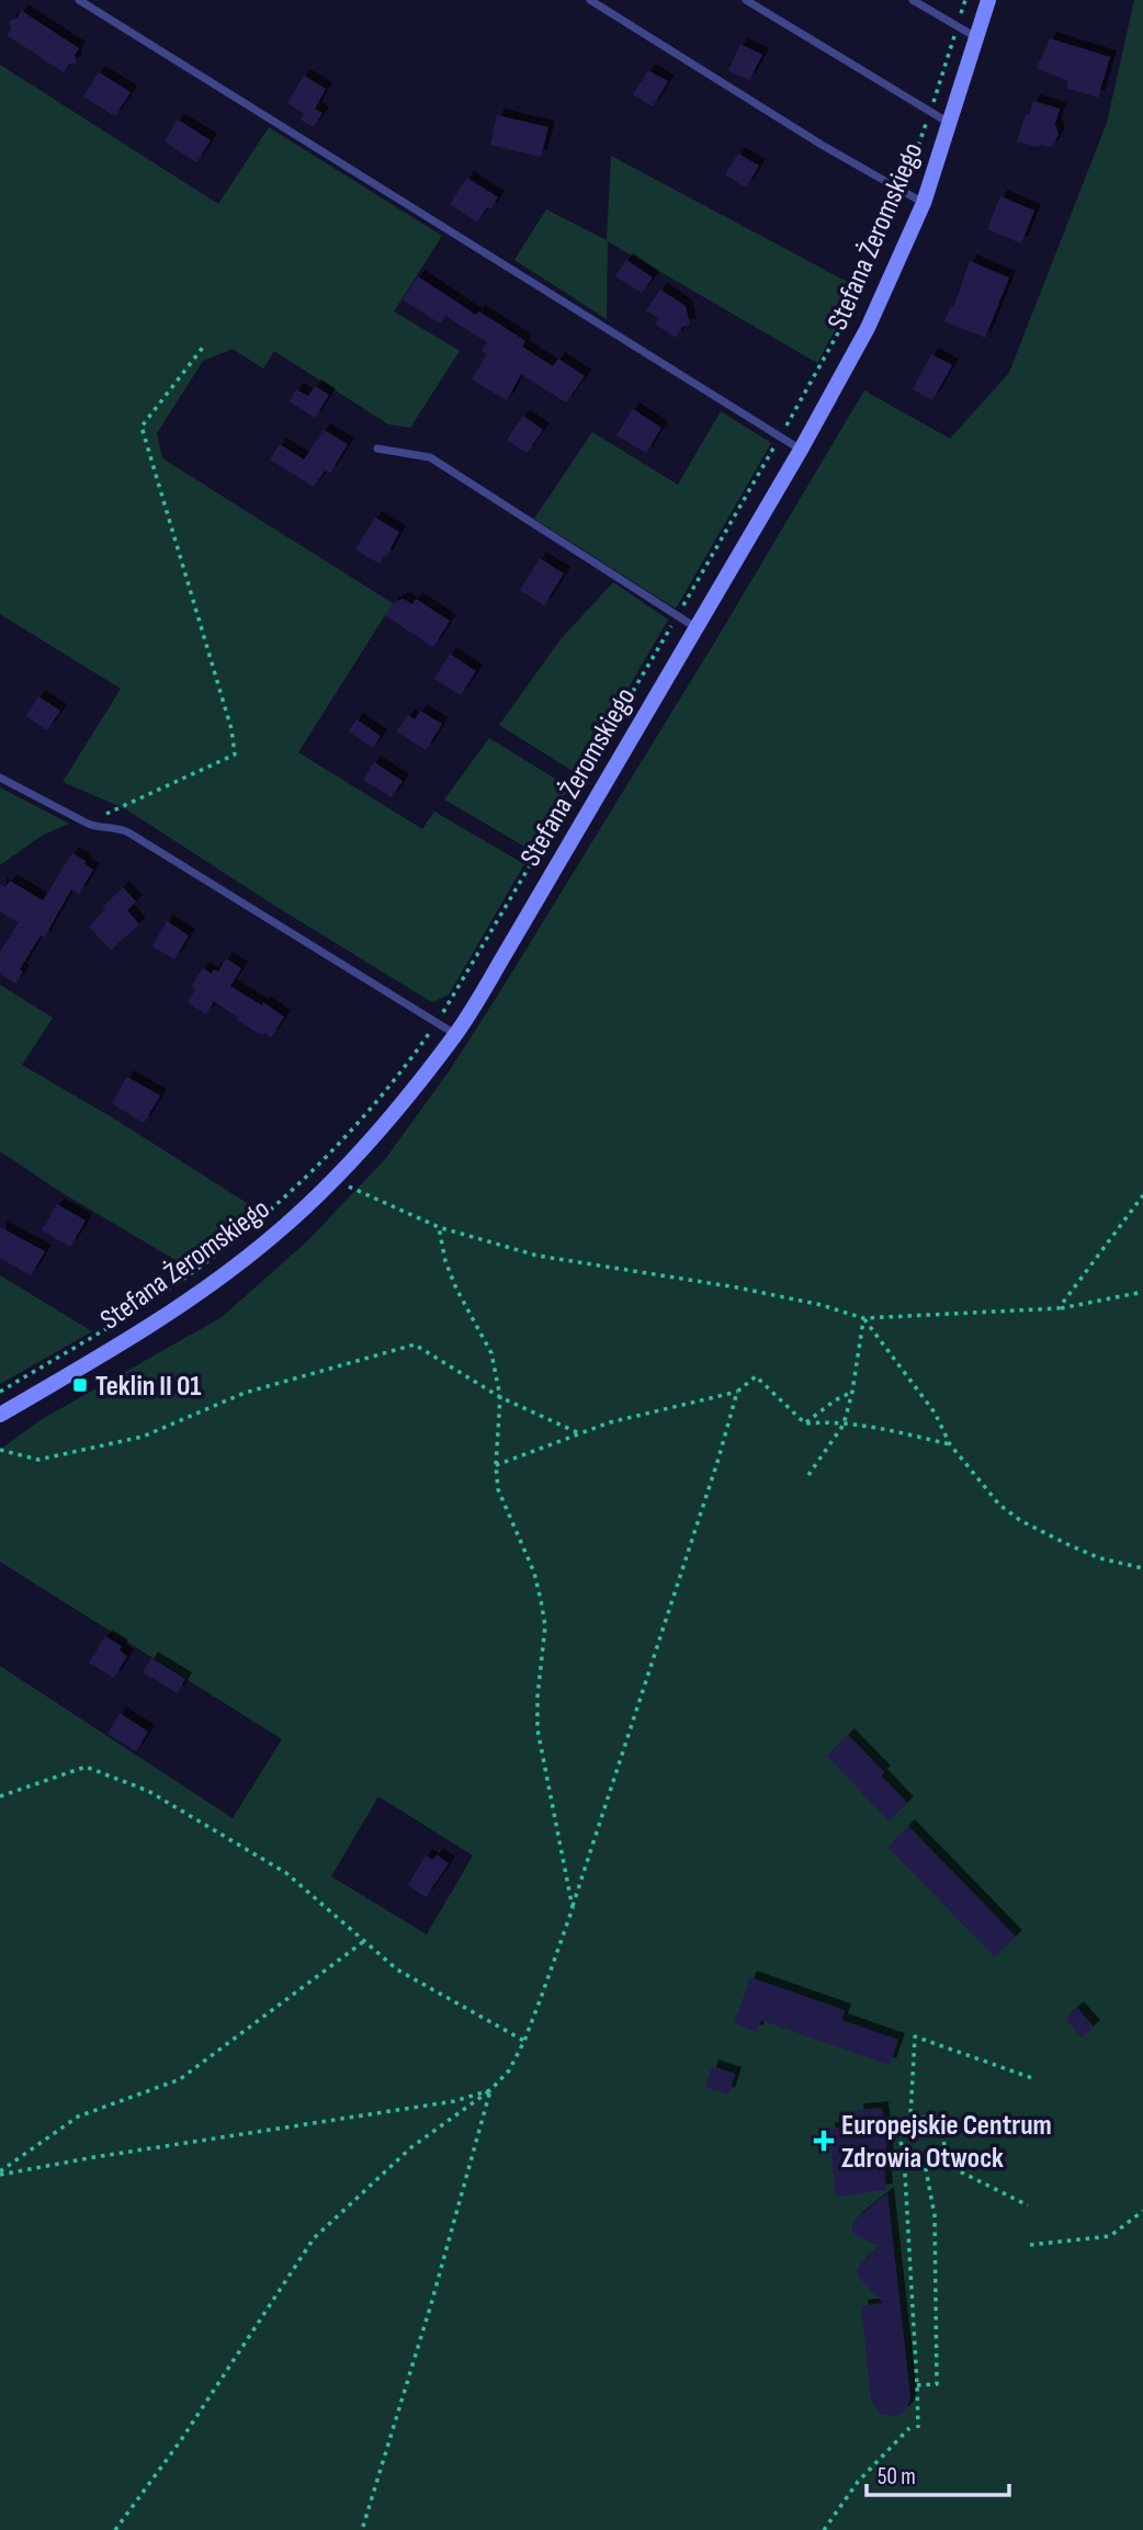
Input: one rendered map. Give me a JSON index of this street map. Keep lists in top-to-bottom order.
{
  "streets": {
    "main road": ["Stefana Żeromskiego"]
  },
  "places": {
    "transit": ["Teklin II 01"],
    "health": ["Europejskie Centrum Zdrowia Otwock"]
  },
  "scale_bar": "50 m"
}
